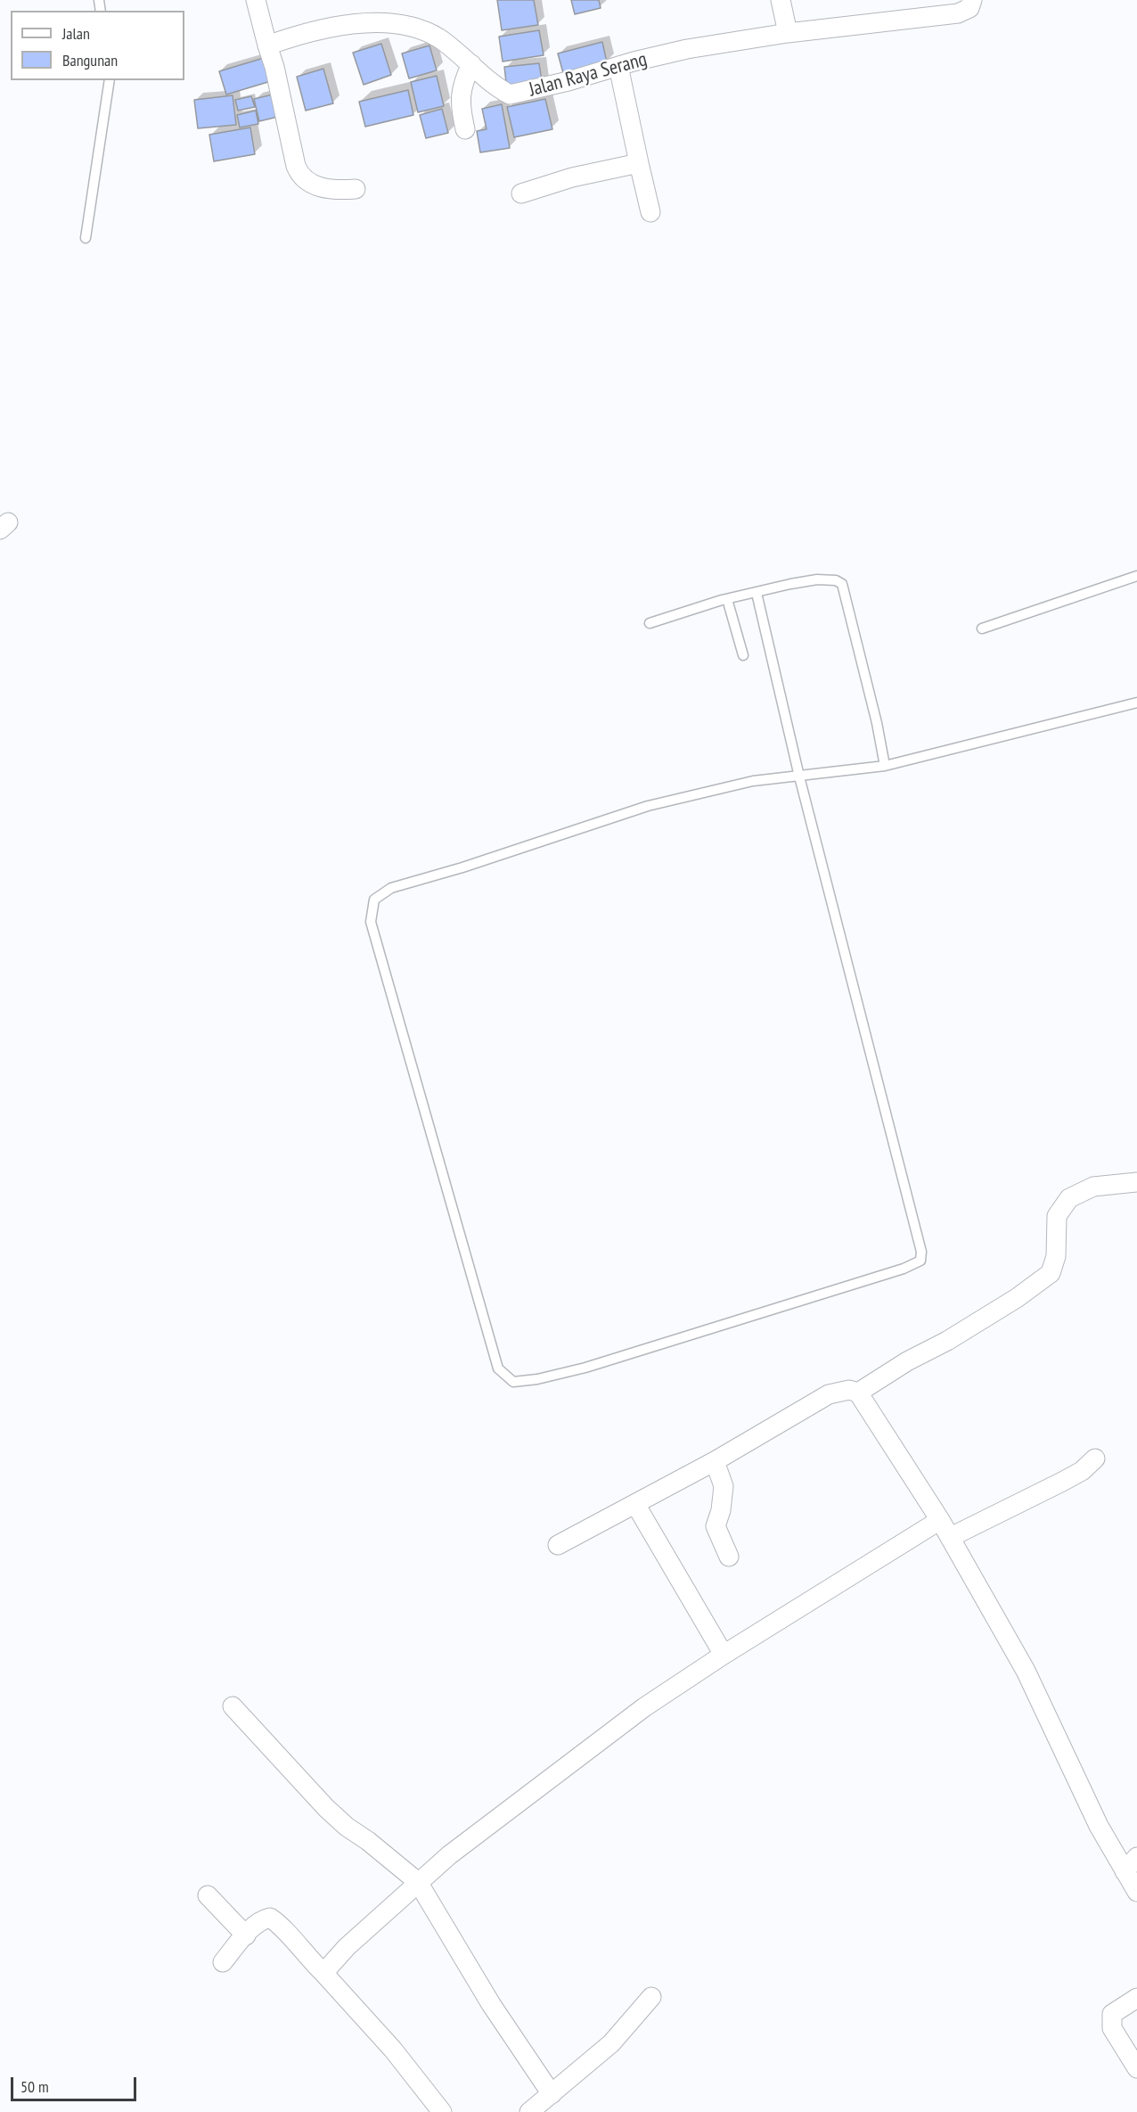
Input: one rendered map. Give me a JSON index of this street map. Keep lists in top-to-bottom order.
{
  "streets": {
    "street": ["Jalan Raya Serang"]
  },
  "legend": ["Jalan", "Bangunan"],
  "scale_bar": "50 m"
}
